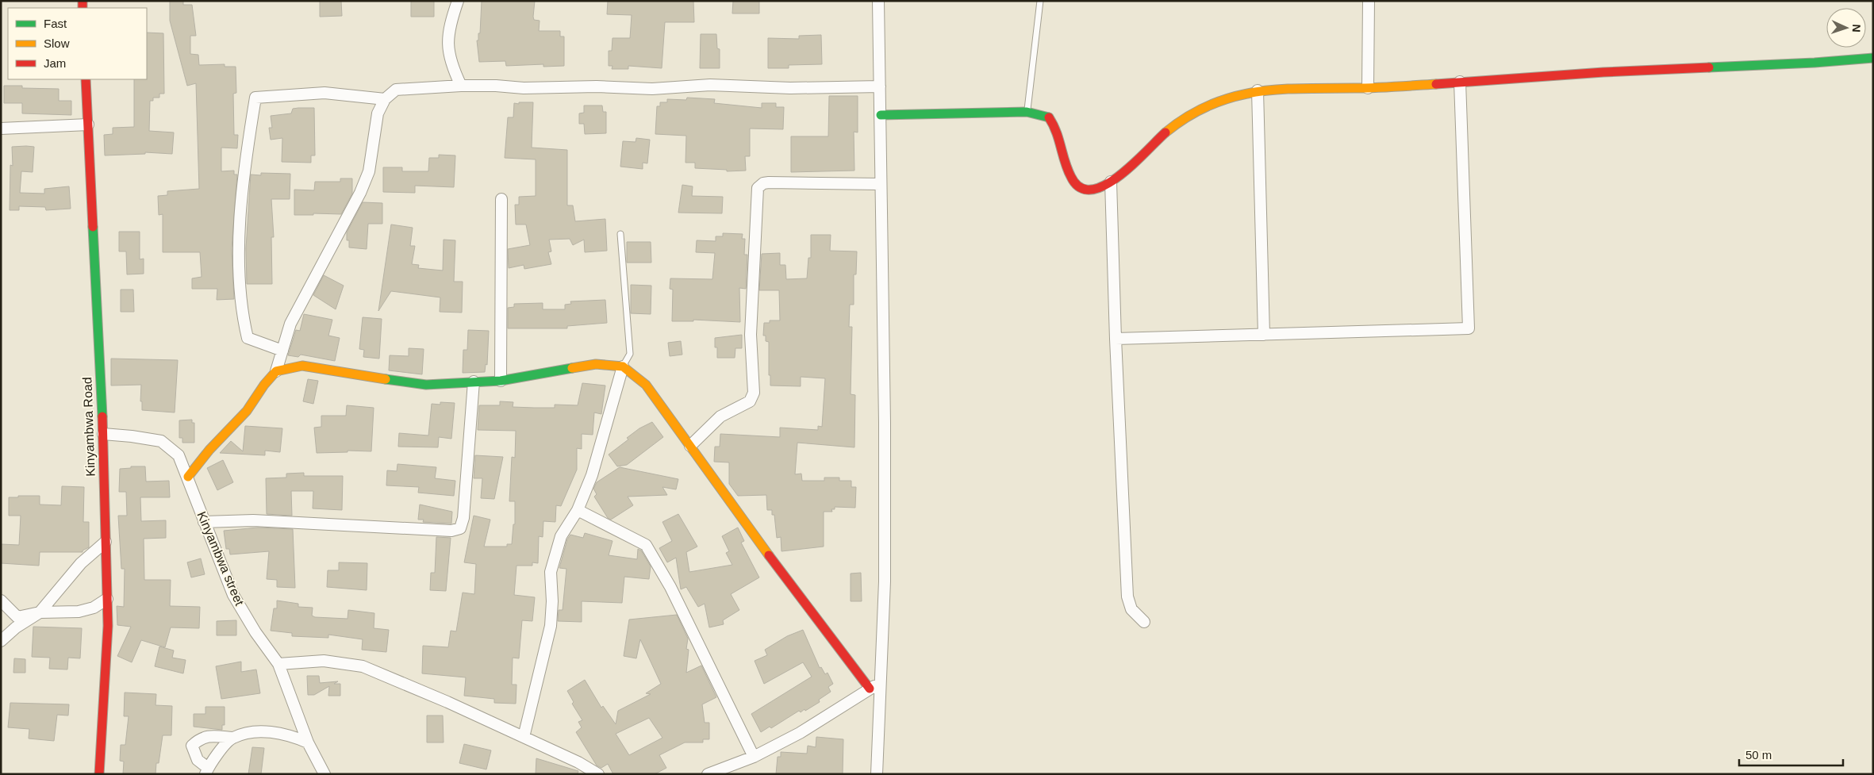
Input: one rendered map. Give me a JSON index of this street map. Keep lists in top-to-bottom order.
{
  "streets": {
    "street": ["Kinyambwa Road", "Kinyambwa street"]
  },
  "crossings": [
    ["Kinyambwa Road", "Kinyambwa street"]
  ],
  "legend": ["Fast", "Slow", "Jam"],
  "scale_bar": "50 m",
  "north": "right"
}
